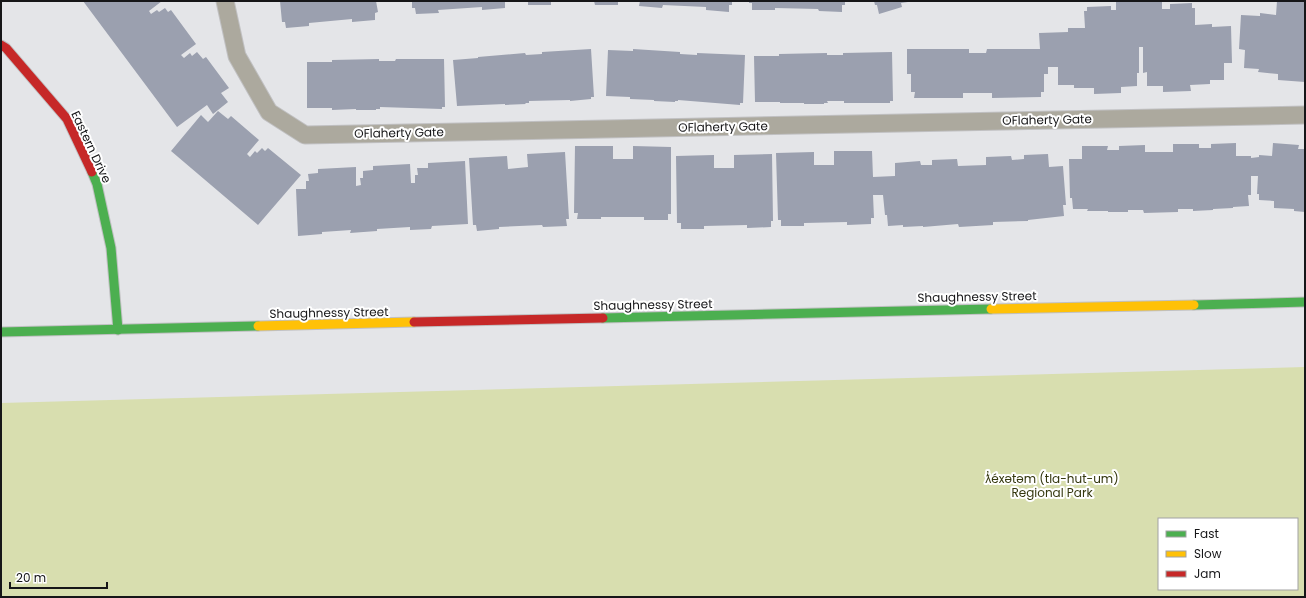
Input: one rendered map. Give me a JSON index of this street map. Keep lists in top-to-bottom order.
{
  "streets": {
    "main road": ["Eastern Drive", "Shaughnessy Street"],
    "lane": ["OFlaherty Gate"]
  },
  "crossings": [
    ["Eastern Drive", "Shaughnessy Street"]
  ],
  "parks": ["ƛ̓éxətəm (tla-hut-um) Regional Park"],
  "legend": ["Fast", "Slow", "Jam"],
  "scale_bar": "20 m"
}
